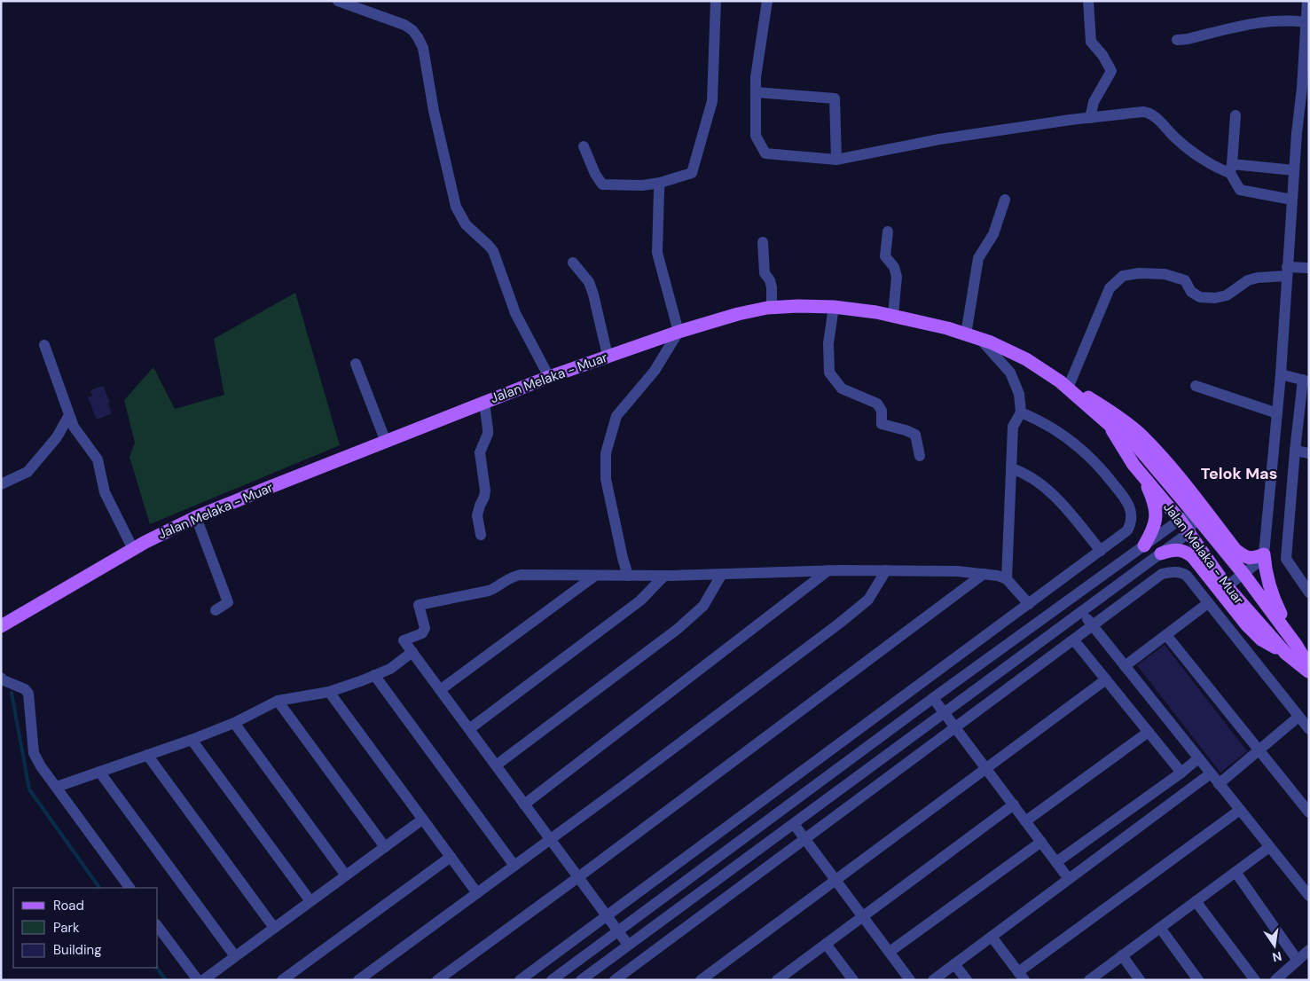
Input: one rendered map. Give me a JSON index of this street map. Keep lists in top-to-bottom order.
{
  "streets": {
    "main road": ["Jalan Melaka - Muar"]
  },
  "districts": ["Telok Mas"],
  "legend": ["Road", "Park", "Building"],
  "north": "bottom"
}
